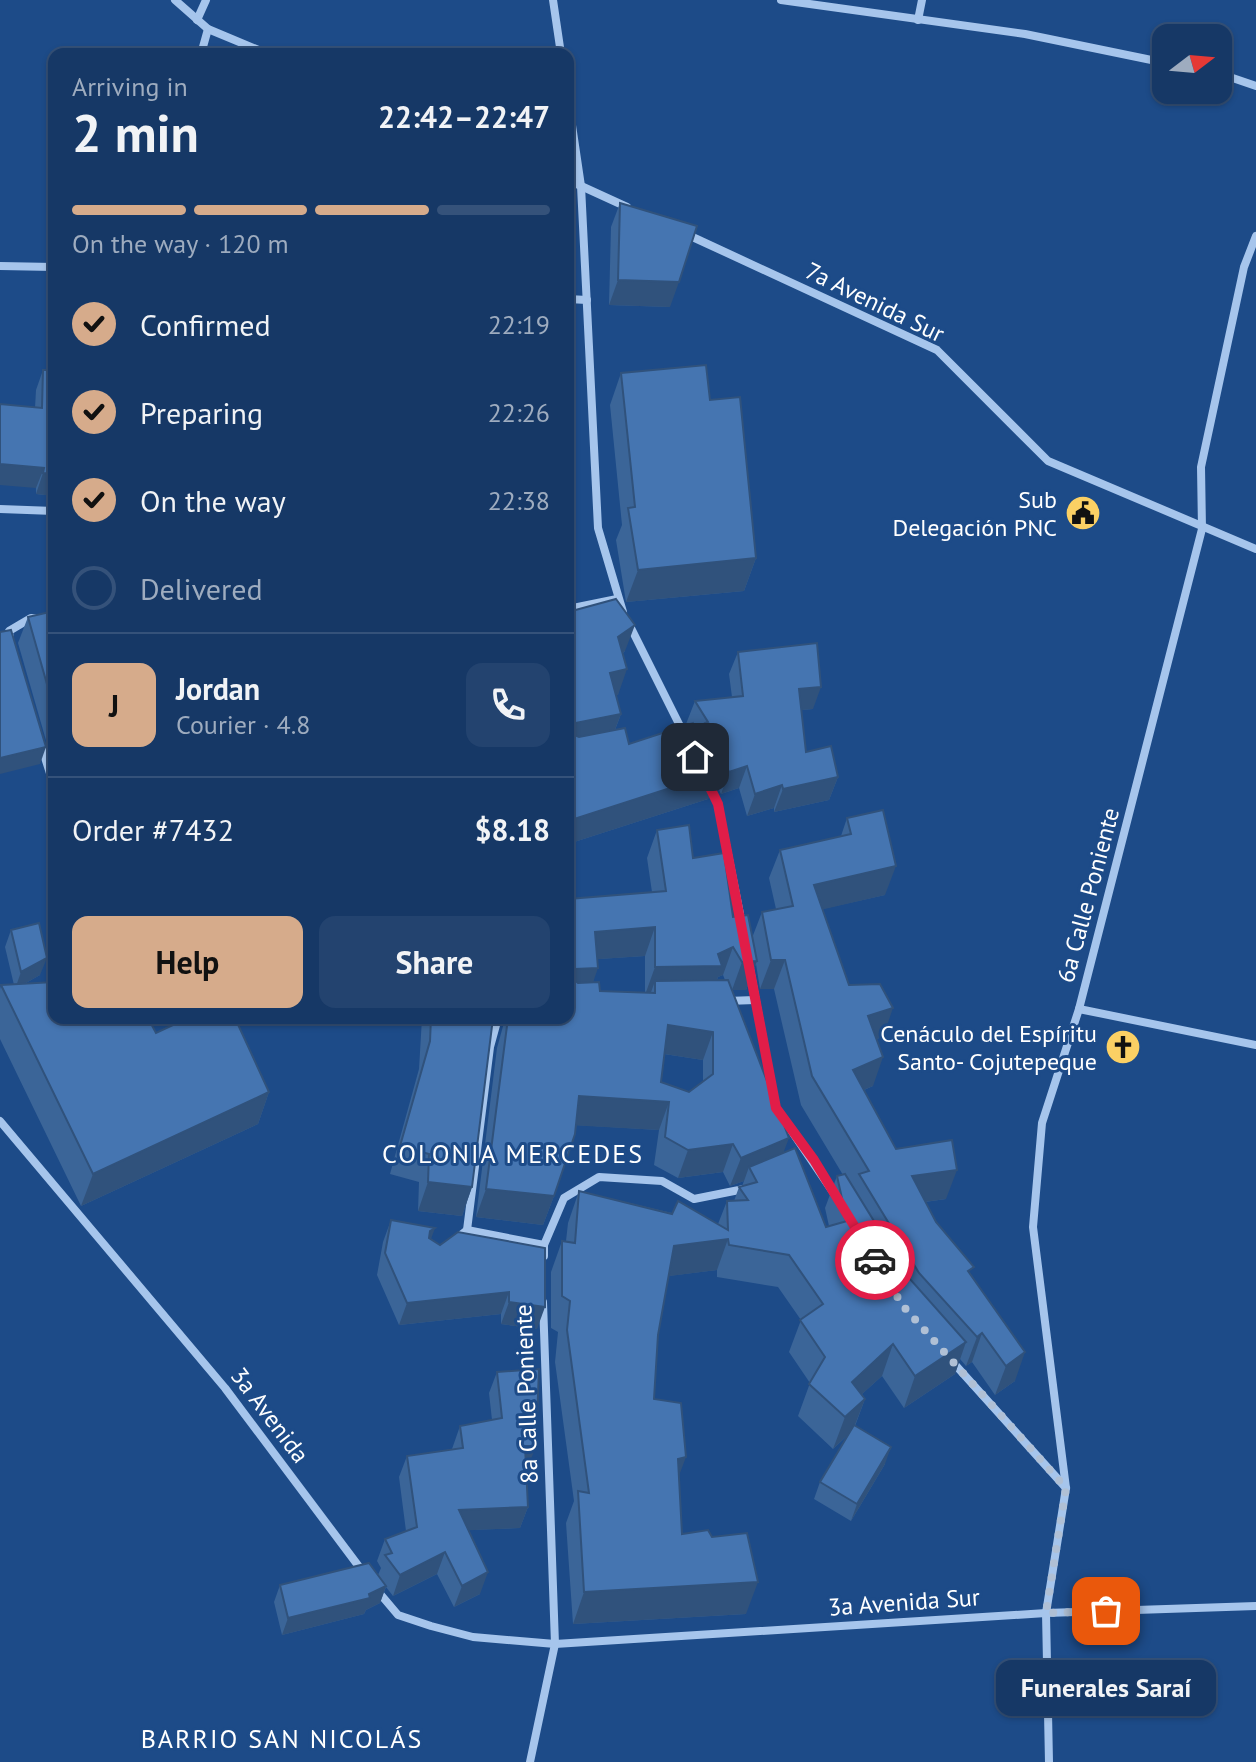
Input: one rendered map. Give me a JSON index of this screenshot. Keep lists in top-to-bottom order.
{
  "streets": {
    "street": [
      "7a Avenida Sur",
      "6a Calle Poniente",
      "8a Calle Poniente",
      "3a Avenida",
      "3a Avenida Sur"
    ]
  },
  "crossings": [
    ["7a Avenida Sur", "6a Calle Poniente"],
    ["6a Calle Poniente", "3a Avenida Sur"],
    ["8a Calle Poniente", "3a Avenida"],
    ["8a Calle Poniente", "3a Avenida Sur"],
    ["3a Avenida", "3a Avenida Sur"]
  ],
  "districts": ["COLONIA MERCEDES", "BARRIO SAN NICOLÁS"],
  "places": {
    "public building": ["Sub Delegación PNC"],
    "church": ["Cenáculo del Espíritu Santo- Cojutepeque"],
    "other": ["Funerales Saraí"]
  },
  "north": "right",
  "page": {
    "heading": ["2 min", "Arriving in", "22:42–22:47"],
    "panel": [
      "Jordan",
      "Courier · 4.8",
      "Order #7432",
      "$8.18"
    ],
    "bar": "On the way · 120 m",
    "list": [
      ["Confirmed", "22:19"],
      ["Preparing", "22:26"],
      ["On the way", "22:38"],
      "Delivered"
    ],
    "round": "J",
    "buttons": ["Help", "Share"],
    "bubble": "Funerales Saraí"
  }
}
